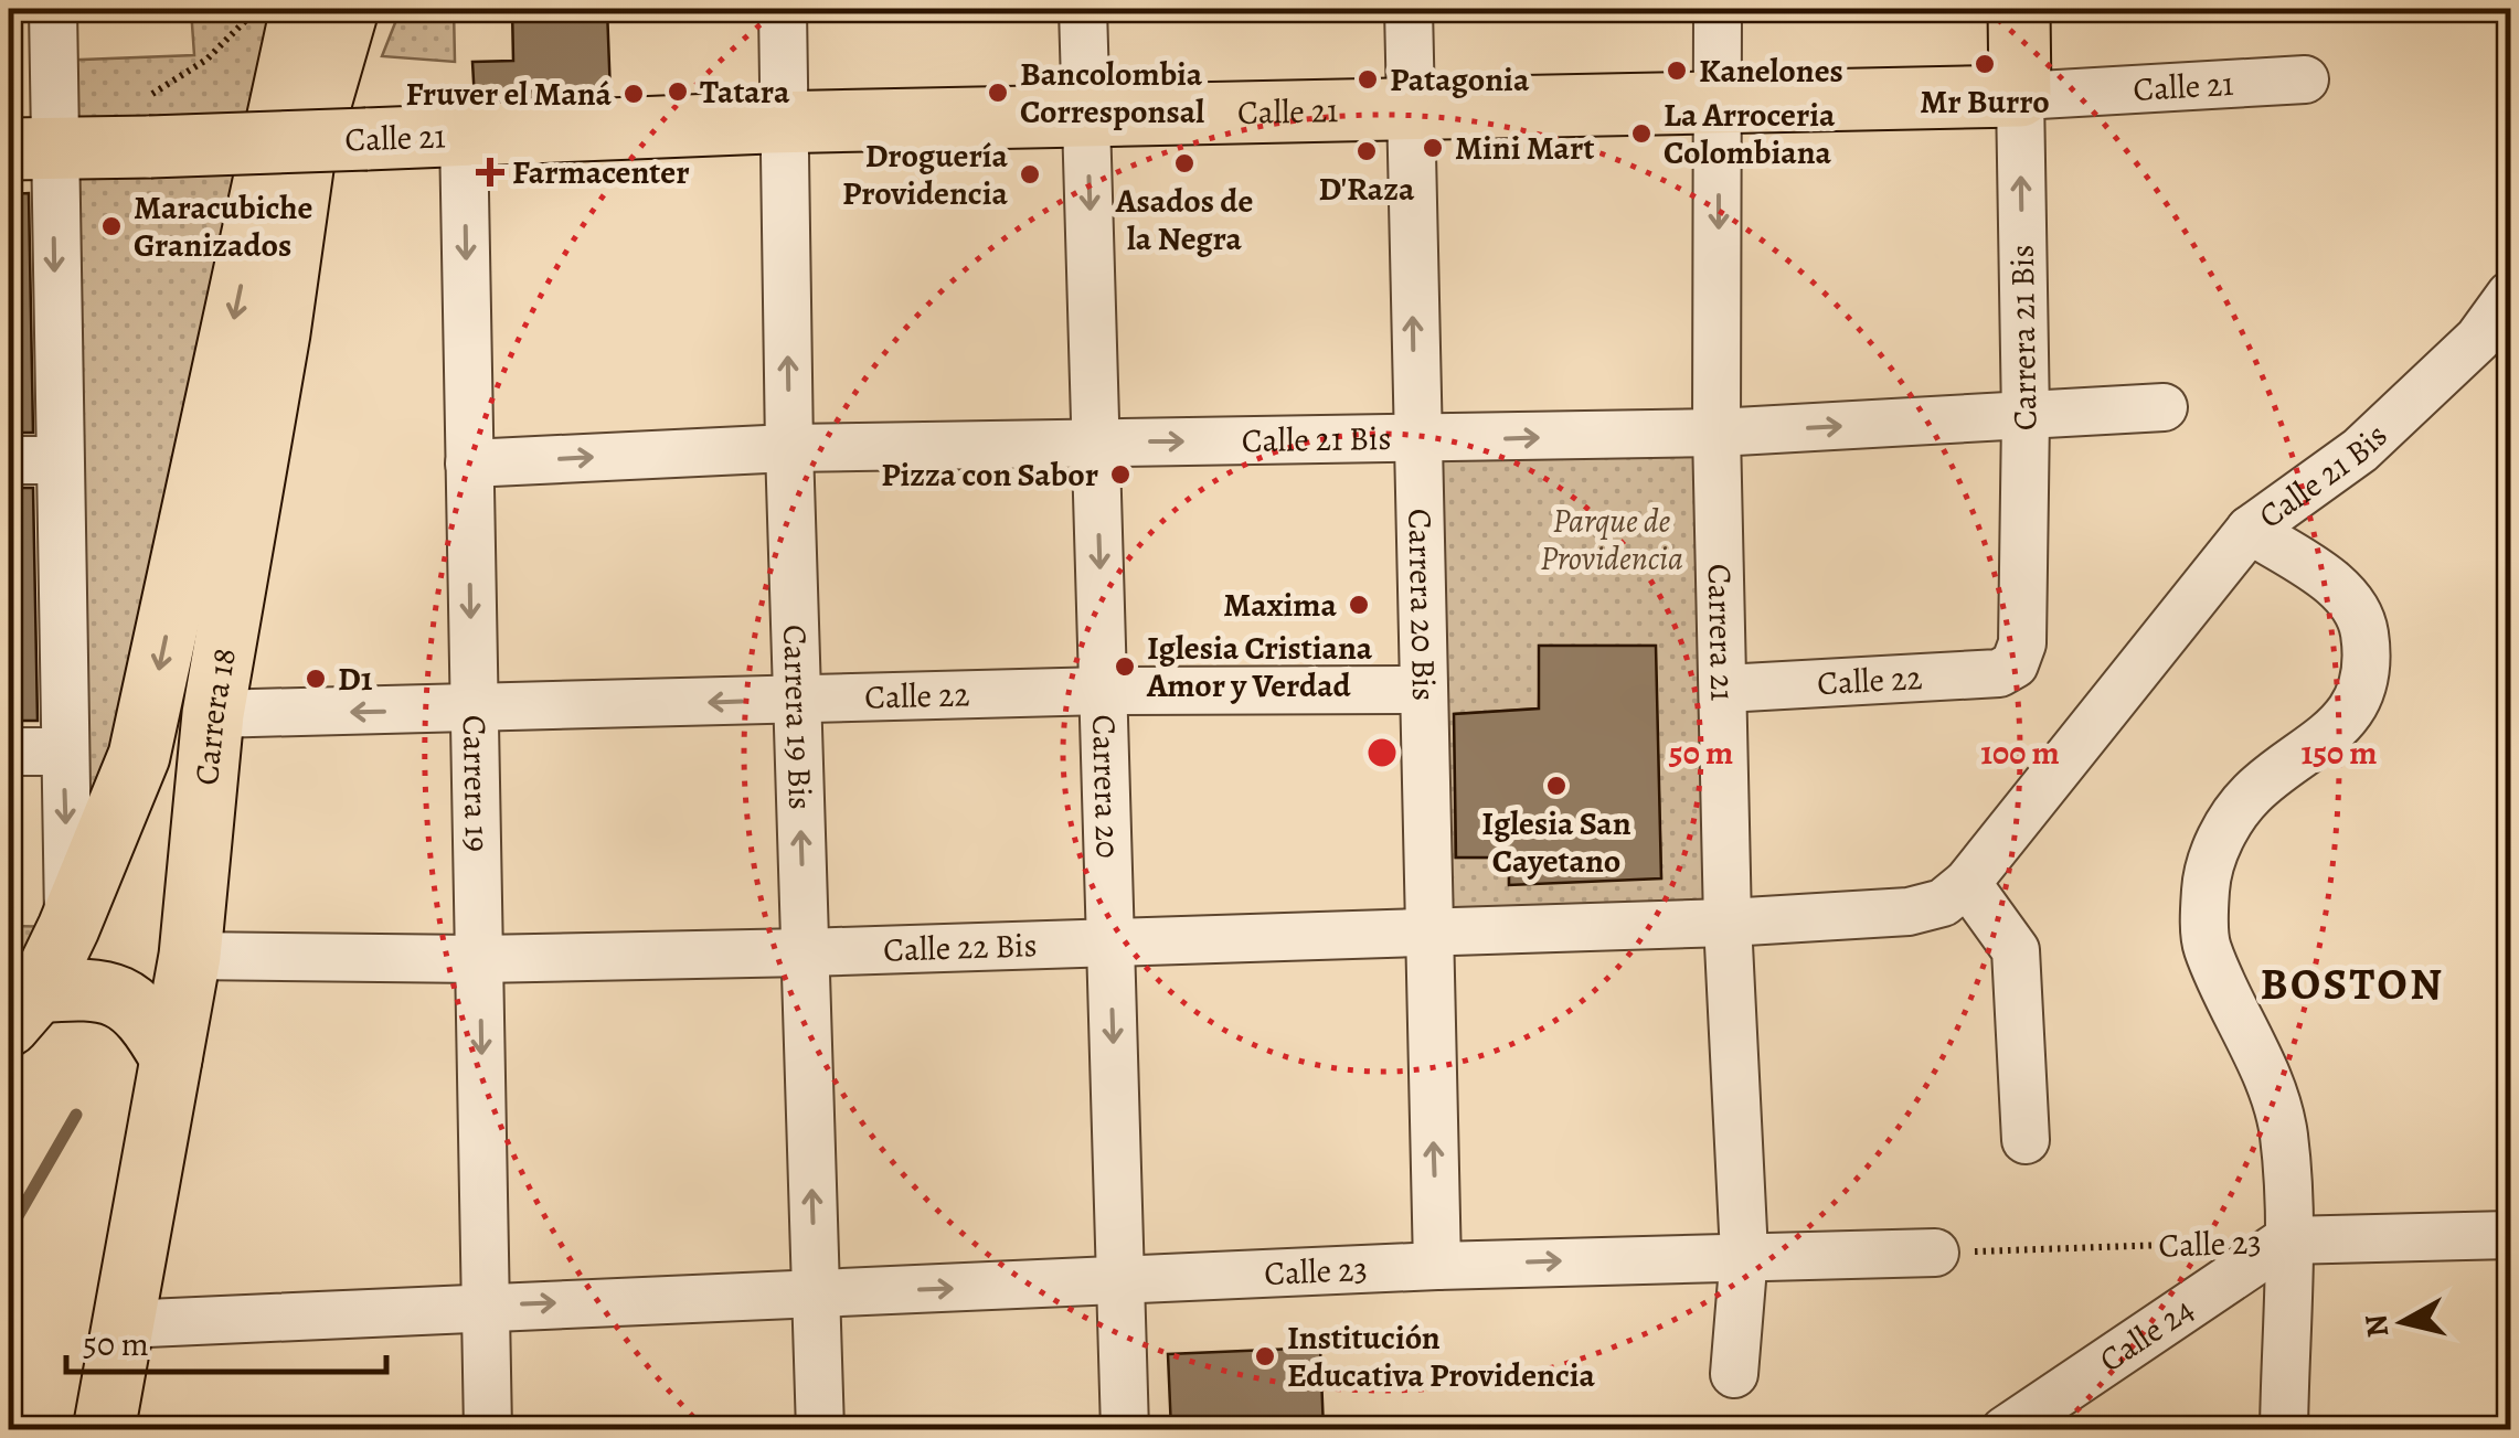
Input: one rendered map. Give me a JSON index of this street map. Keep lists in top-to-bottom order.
{
  "streets": {
    "main road": ["Calle 21", "Carrera 21 Bis", "Carrera 18"],
    "street": [
      "Calle 21 Bis",
      "Carrera 20 Bis",
      "Carrera 21",
      "Calle 22",
      "Carrera 19 Bis",
      "Carrera 19",
      "Carrera 20",
      "Calle 22 Bis",
      "Calle 23",
      "Calle 24"
    ]
  },
  "crossings": [
    ["Calle 21", "Carrera 21 Bis"],
    ["Calle 21", "Carrera 20 Bis"],
    ["Calle 21", "Carrera 21"],
    ["Calle 21", "Carrera 18"],
    ["Calle 21", "Carrera 19 Bis"],
    ["Calle 21", "Carrera 19"],
    ["Calle 21", "Carrera 20"],
    ["Carrera 21 Bis", "Calle 21 Bis"],
    ["Carrera 21 Bis", "Calle 22"],
    ["Calle 21 Bis", "Carrera 20 Bis"],
    ["Calle 21 Bis", "Carrera 21"],
    ["Calle 21 Bis", "Carrera 19 Bis"],
    ["Calle 21 Bis", "Carrera 19"],
    ["Calle 21 Bis", "Carrera 20"],
    ["Calle 21 Bis", "Calle 23"],
    ["Calle 21 Bis", "Calle 24"],
    ["Carrera 20 Bis", "Calle 22"],
    ["Carrera 20 Bis", "Calle 22 Bis"],
    ["Carrera 20 Bis", "Calle 23"],
    ["Carrera 21", "Calle 22"],
    ["Carrera 21", "Calle 22 Bis"],
    ["Carrera 21", "Calle 23"],
    ["Calle 22", "Carrera 18"],
    ["Calle 22", "Carrera 19 Bis"],
    ["Calle 22", "Carrera 19"],
    ["Calle 22", "Carrera 20"],
    ["Carrera 18", "Calle 22 Bis"],
    ["Carrera 18", "Calle 23"],
    ["Carrera 19 Bis", "Calle 22 Bis"],
    ["Carrera 19 Bis", "Calle 23"],
    ["Carrera 19", "Calle 22 Bis"],
    ["Carrera 19", "Calle 23"],
    ["Carrera 20", "Calle 22 Bis"],
    ["Carrera 20", "Calle 23"],
    ["Calle 23", "Calle 24"]
  ],
  "one_way": [
    "Carrera 21 Bis",
    "Calle 21 Bis",
    "Carrera 20 Bis",
    "Calle 22",
    "Carrera 18",
    "Carrera 19 Bis",
    "Carrera 19",
    "Carrera 20",
    "Calle 23"
  ],
  "districts": ["BOSTON"],
  "parks": ["Parque de Providencia"],
  "places": {
    "other": [
      "Mr Burro",
      "Kanelones",
      "Patagonia",
      "Tatara",
      "Bancolombia Corresponsal",
      "Fruver el Maná",
      "La Arroceria Colombiana",
      "Mini Mart",
      "D'Raza",
      "Asados de la Negra",
      "Droguería Providencia",
      "Maracubiche Granizados",
      "Pizza con Sabor",
      "Maxima",
      "Iglesia Cristiana Amor y Verdad",
      "D1",
      "Iglesia San Cayetano",
      "Institución Educativa Providencia"
    ],
    "health": ["Farmacenter"]
  },
  "scale_bar": "50 m",
  "north": "left",
  "rings": ["50 m", "100 m", "150 m"]
}
